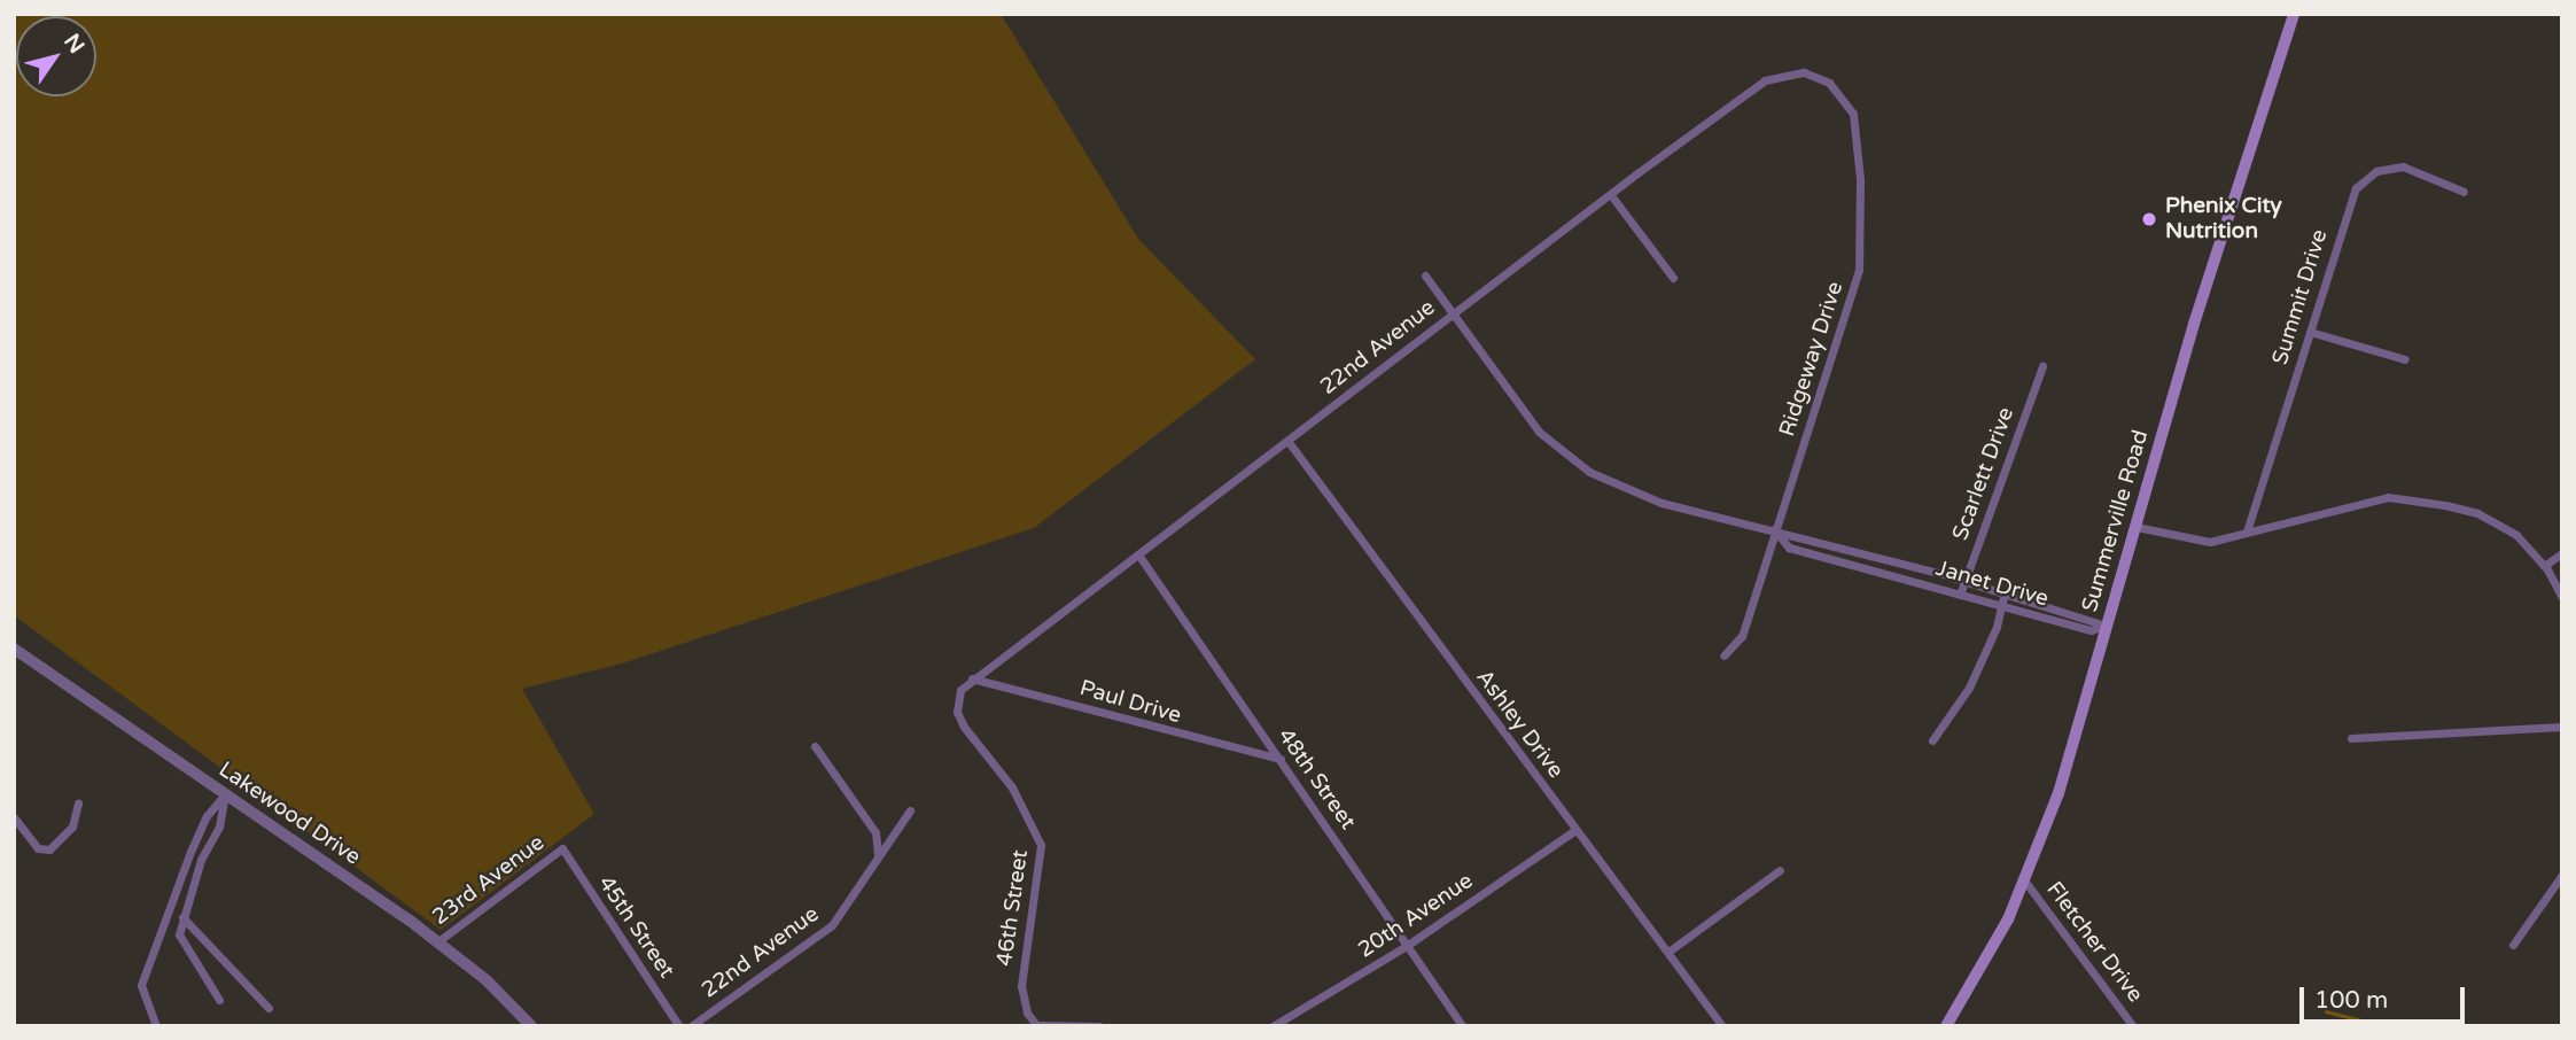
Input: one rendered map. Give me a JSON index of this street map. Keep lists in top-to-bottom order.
{
  "streets": {
    "main road": ["Summerville Road"],
    "street": [
      "Summit Drive",
      "22nd Avenue",
      "Ridgeway Drive",
      "Scarlett Drive",
      "Janet Drive",
      "Paul Drive",
      "Ashley Drive",
      "48th Street",
      "Lakewood Drive",
      "23rd Avenue",
      "46th Street",
      "20th Avenue",
      "45th Street",
      "Fletcher Drive"
    ]
  },
  "crossings": [
    ["22nd Avenue", "Ridgeway Drive"],
    ["22nd Avenue", "Janet Drive"],
    ["22nd Avenue", "Paul Drive"],
    ["22nd Avenue", "Ashley Drive"],
    ["22nd Avenue", "48th Street"],
    ["22nd Avenue", "46th Street"],
    ["Ridgeway Drive", "Janet Drive"],
    ["Scarlett Drive", "Janet Drive"],
    ["Summerville Road", "Janet Drive"],
    ["Summerville Road", "Fletcher Drive"],
    ["Paul Drive", "48th Street"],
    ["Paul Drive", "46th Street"],
    ["Ashley Drive", "20th Avenue"],
    ["48th Street", "20th Avenue"],
    ["Lakewood Drive", "23rd Avenue"],
    ["23rd Avenue", "45th Street"]
  ],
  "places": ["Phenix City Nutrition"],
  "scale_bar": "100 m",
  "north": "top right"
}
